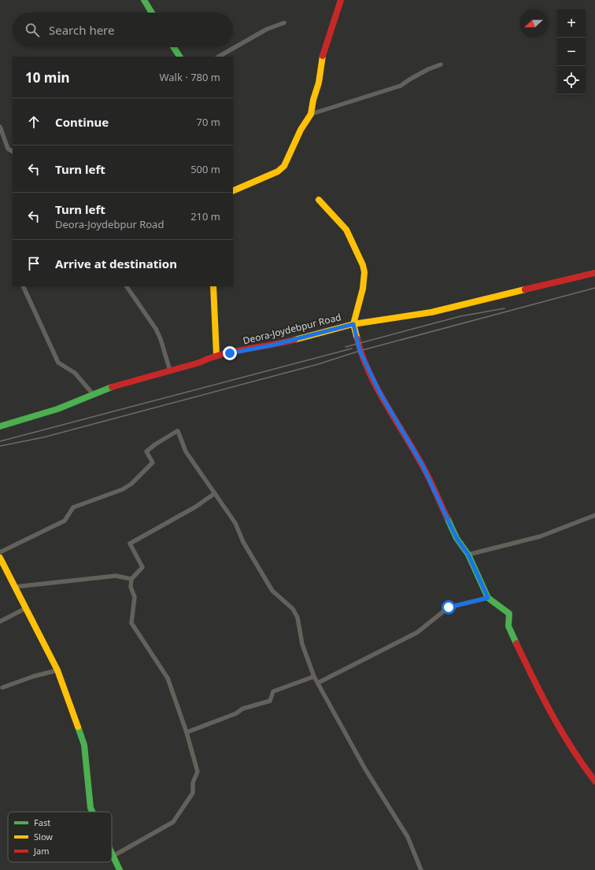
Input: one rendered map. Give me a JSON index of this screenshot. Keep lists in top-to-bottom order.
{
  "streets": {
    "street": ["Deora-Joydebpur Road"]
  },
  "legend": ["Fast", "Slow", "Jam"],
  "north": "left",
  "page": {
    "map_buttons": ["+", "−"],
    "search": "Search here",
    "heading": ["10 min", "Walk · 780 m"],
    "list": [
      ["Continue", "70 m"],
      ["Turn left", "500 m"],
      ["Turn left", "Deora-Joydebpur Road", "210 m"],
      "Arrive at destination"
    ]
  }
}
